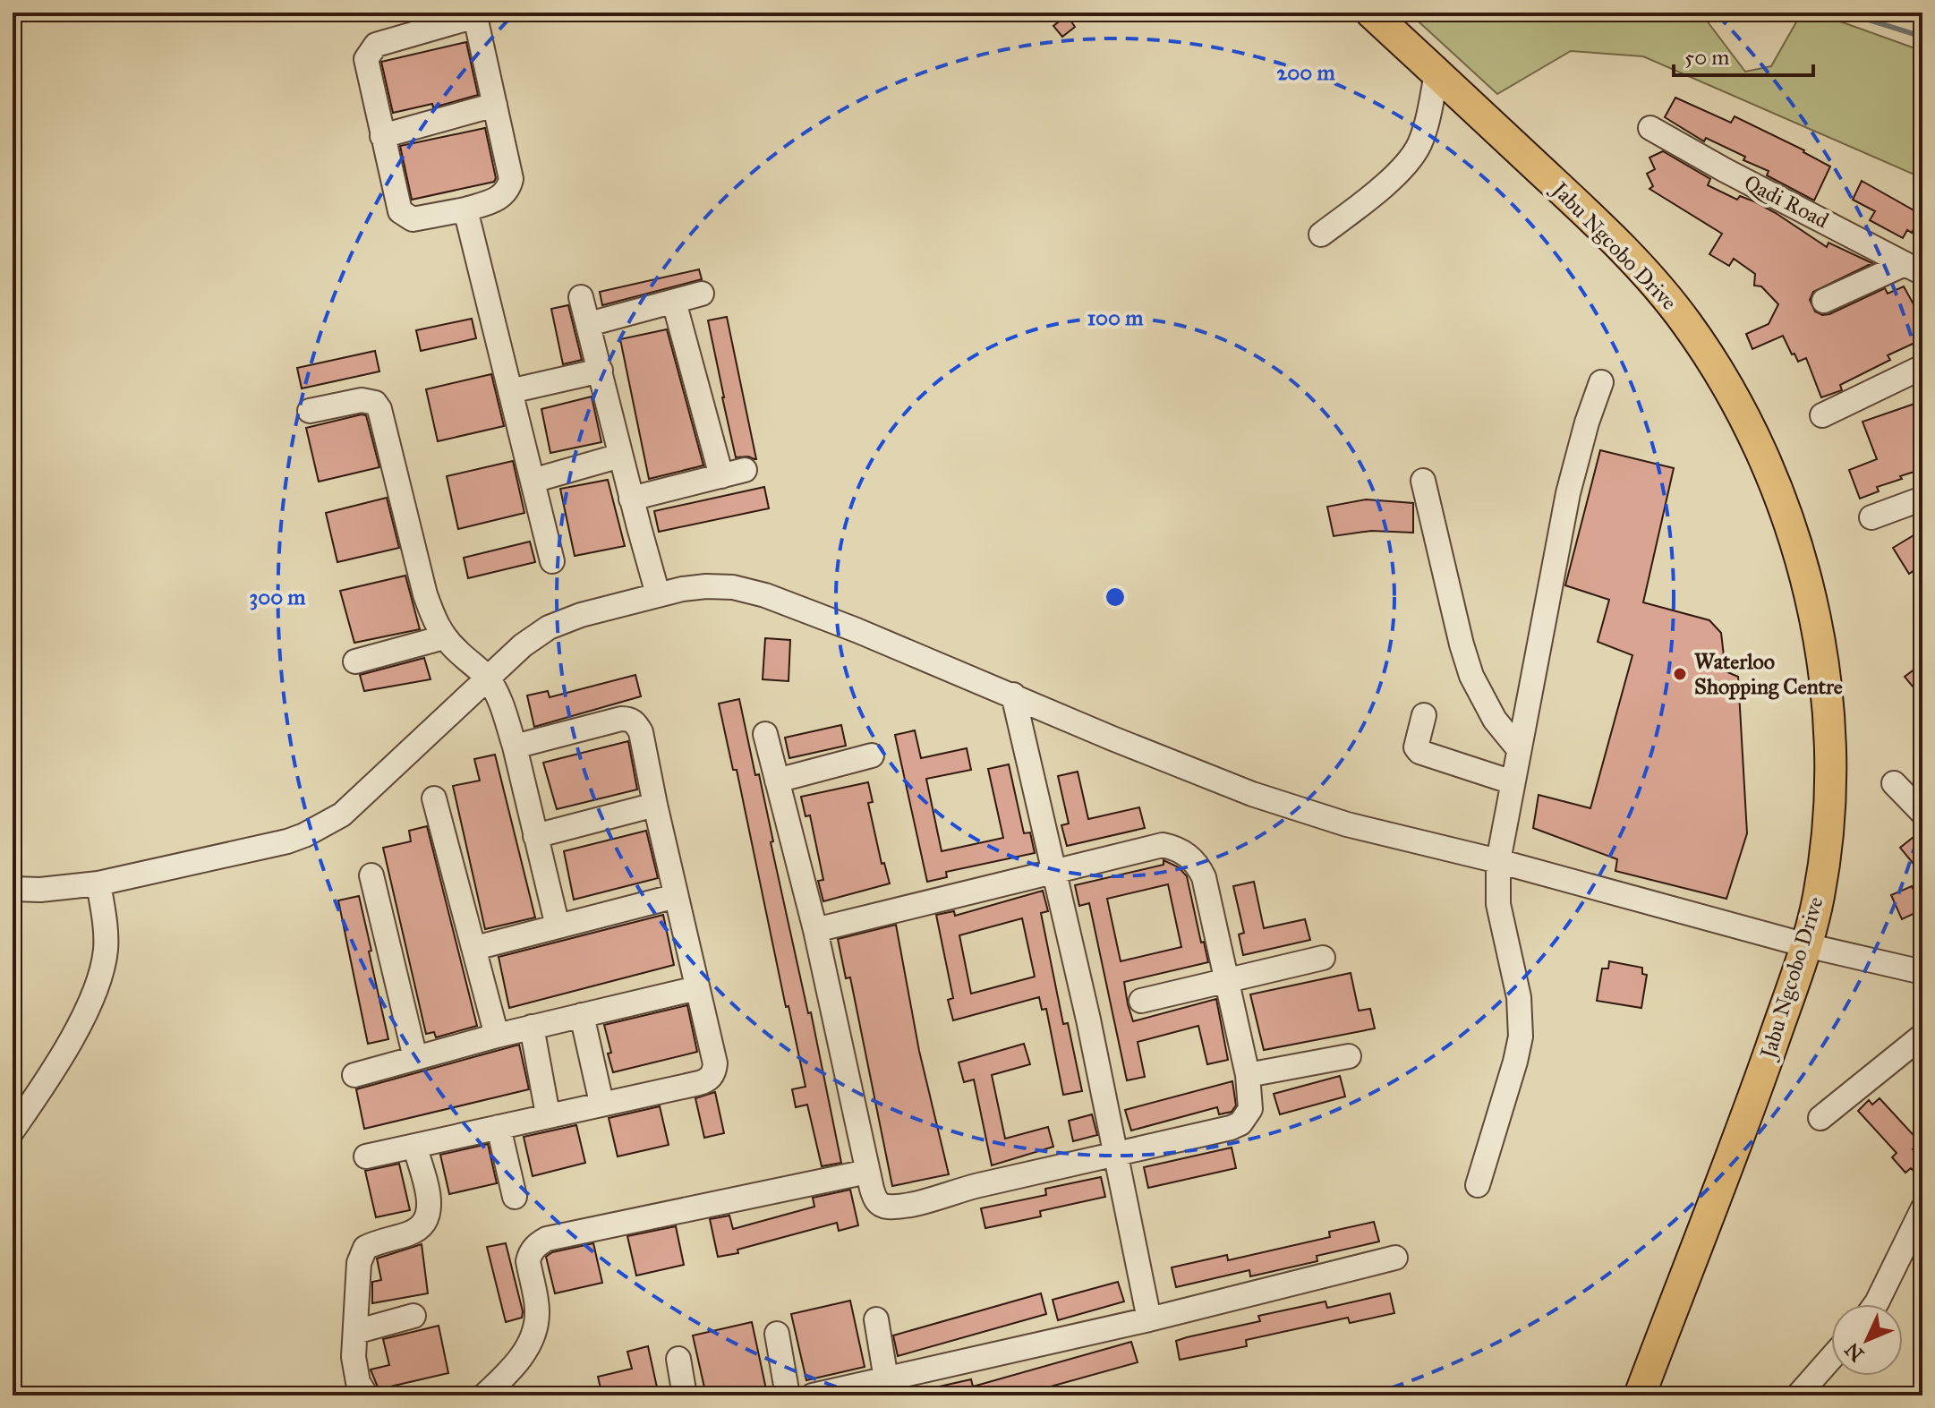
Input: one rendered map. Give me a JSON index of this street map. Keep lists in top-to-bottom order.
{
  "streets": {
    "main road": ["Jabu Ngcobo Drive"],
    "street": ["Qadi Road"]
  },
  "places": ["Waterloo Shopping Centre"],
  "scale_bar": "50 m",
  "north": "bottom left",
  "rings": ["200 m", "100 m", "300 m"]
}
